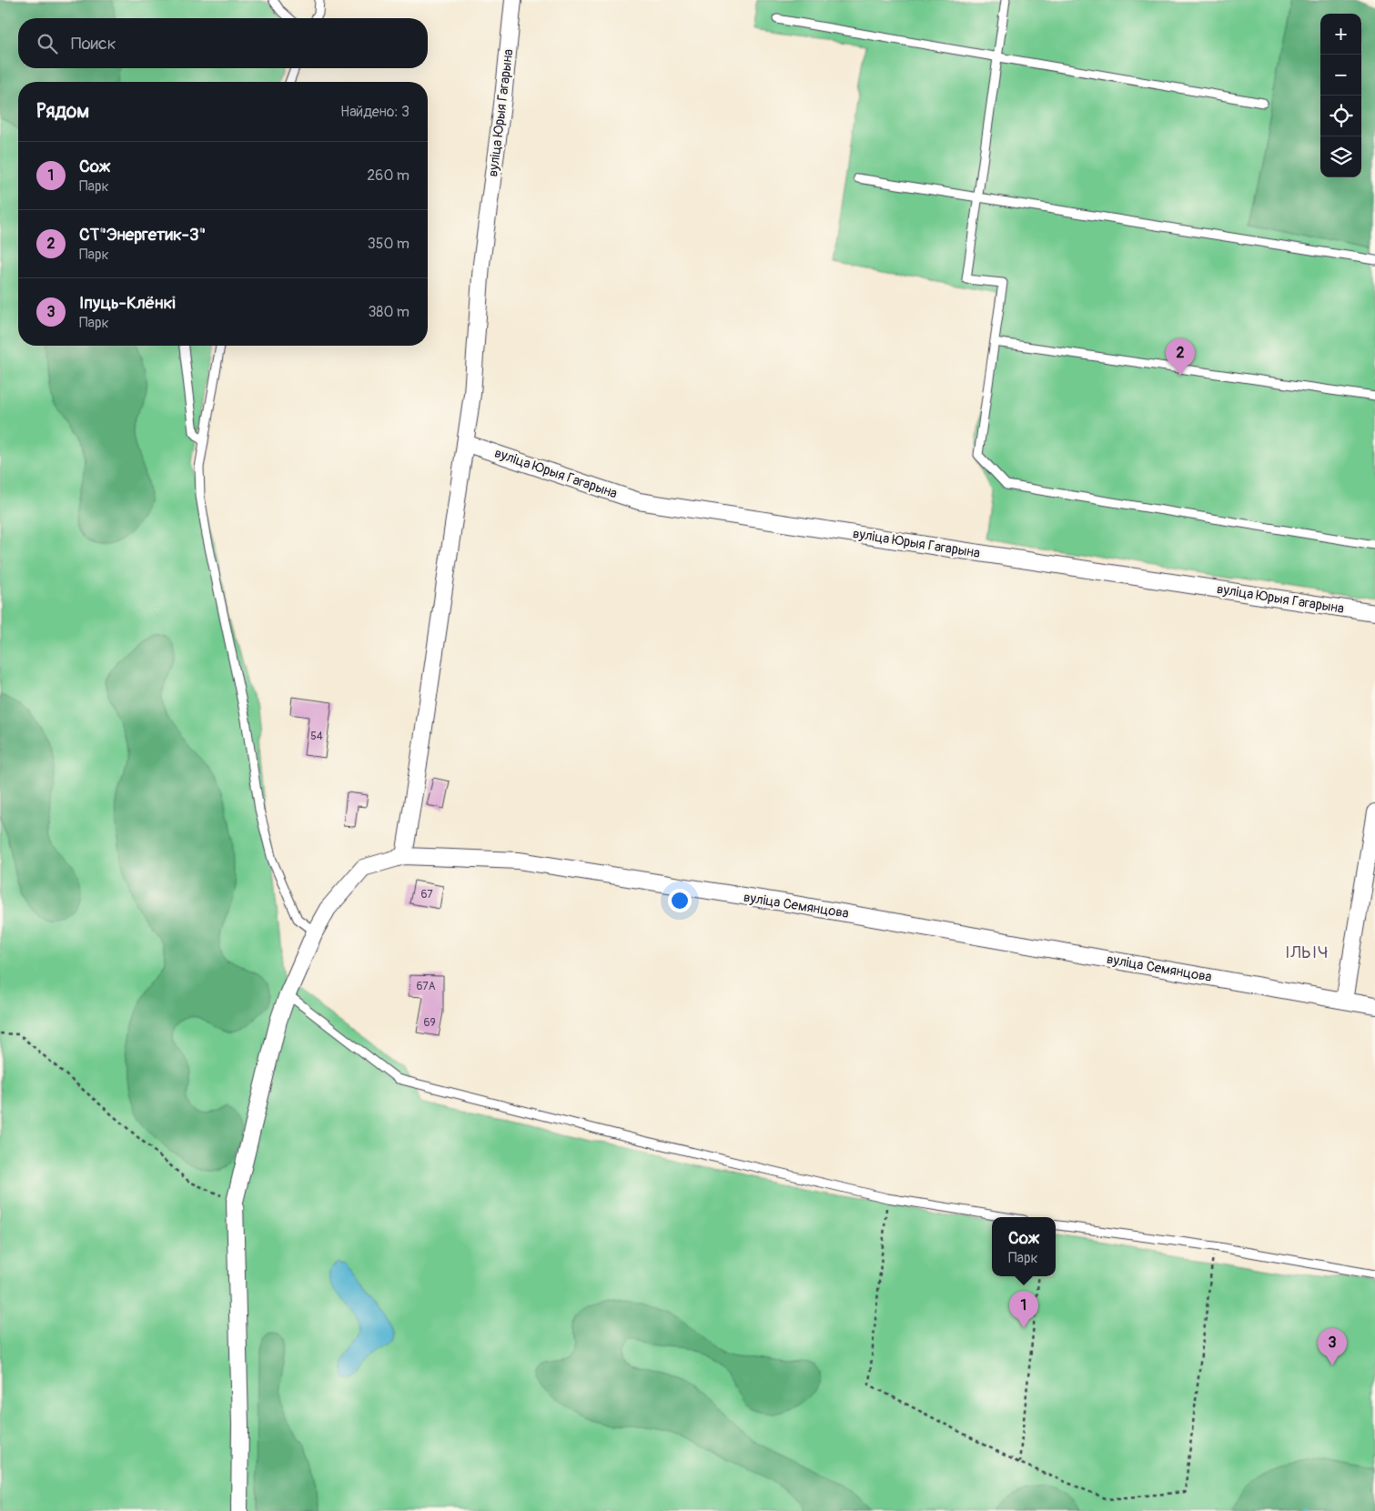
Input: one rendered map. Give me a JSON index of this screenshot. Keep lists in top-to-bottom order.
{
  "streets": {
    "street": ["вуліца Юрыя Гагарына", "вуліца Семянцова"]
  },
  "crossings": [
    ["вуліца Юрыя Гагарына", "вуліца Семянцова"]
  ],
  "districts": ["ІЛЬІЧ"],
  "house_numbers": [
    "54",
    "67",
    "67А",
    "69"
  ],
  "page": {
    "map_buttons": ["+", "−"],
    "search": "Поиск",
    "heading": ["Рядом", "Найдено: 3"],
    "list": [
      {
        "mark": "1",
        "name": "Сож",
        "note": "Парк",
        "value": "260 m"
      },
      {
        "mark": "2",
        "name": "СТ\"Энергетик-3\"",
        "note": "Парк",
        "value": "350 m"
      },
      {
        "mark": "3",
        "name": "Іпуць-Клёнкі",
        "note": "Парк",
        "value": "380 m"
      }
    ],
    "pins": ["2", "1", "3"],
    "popup": ["Сож", "Парк"]
  }
}
